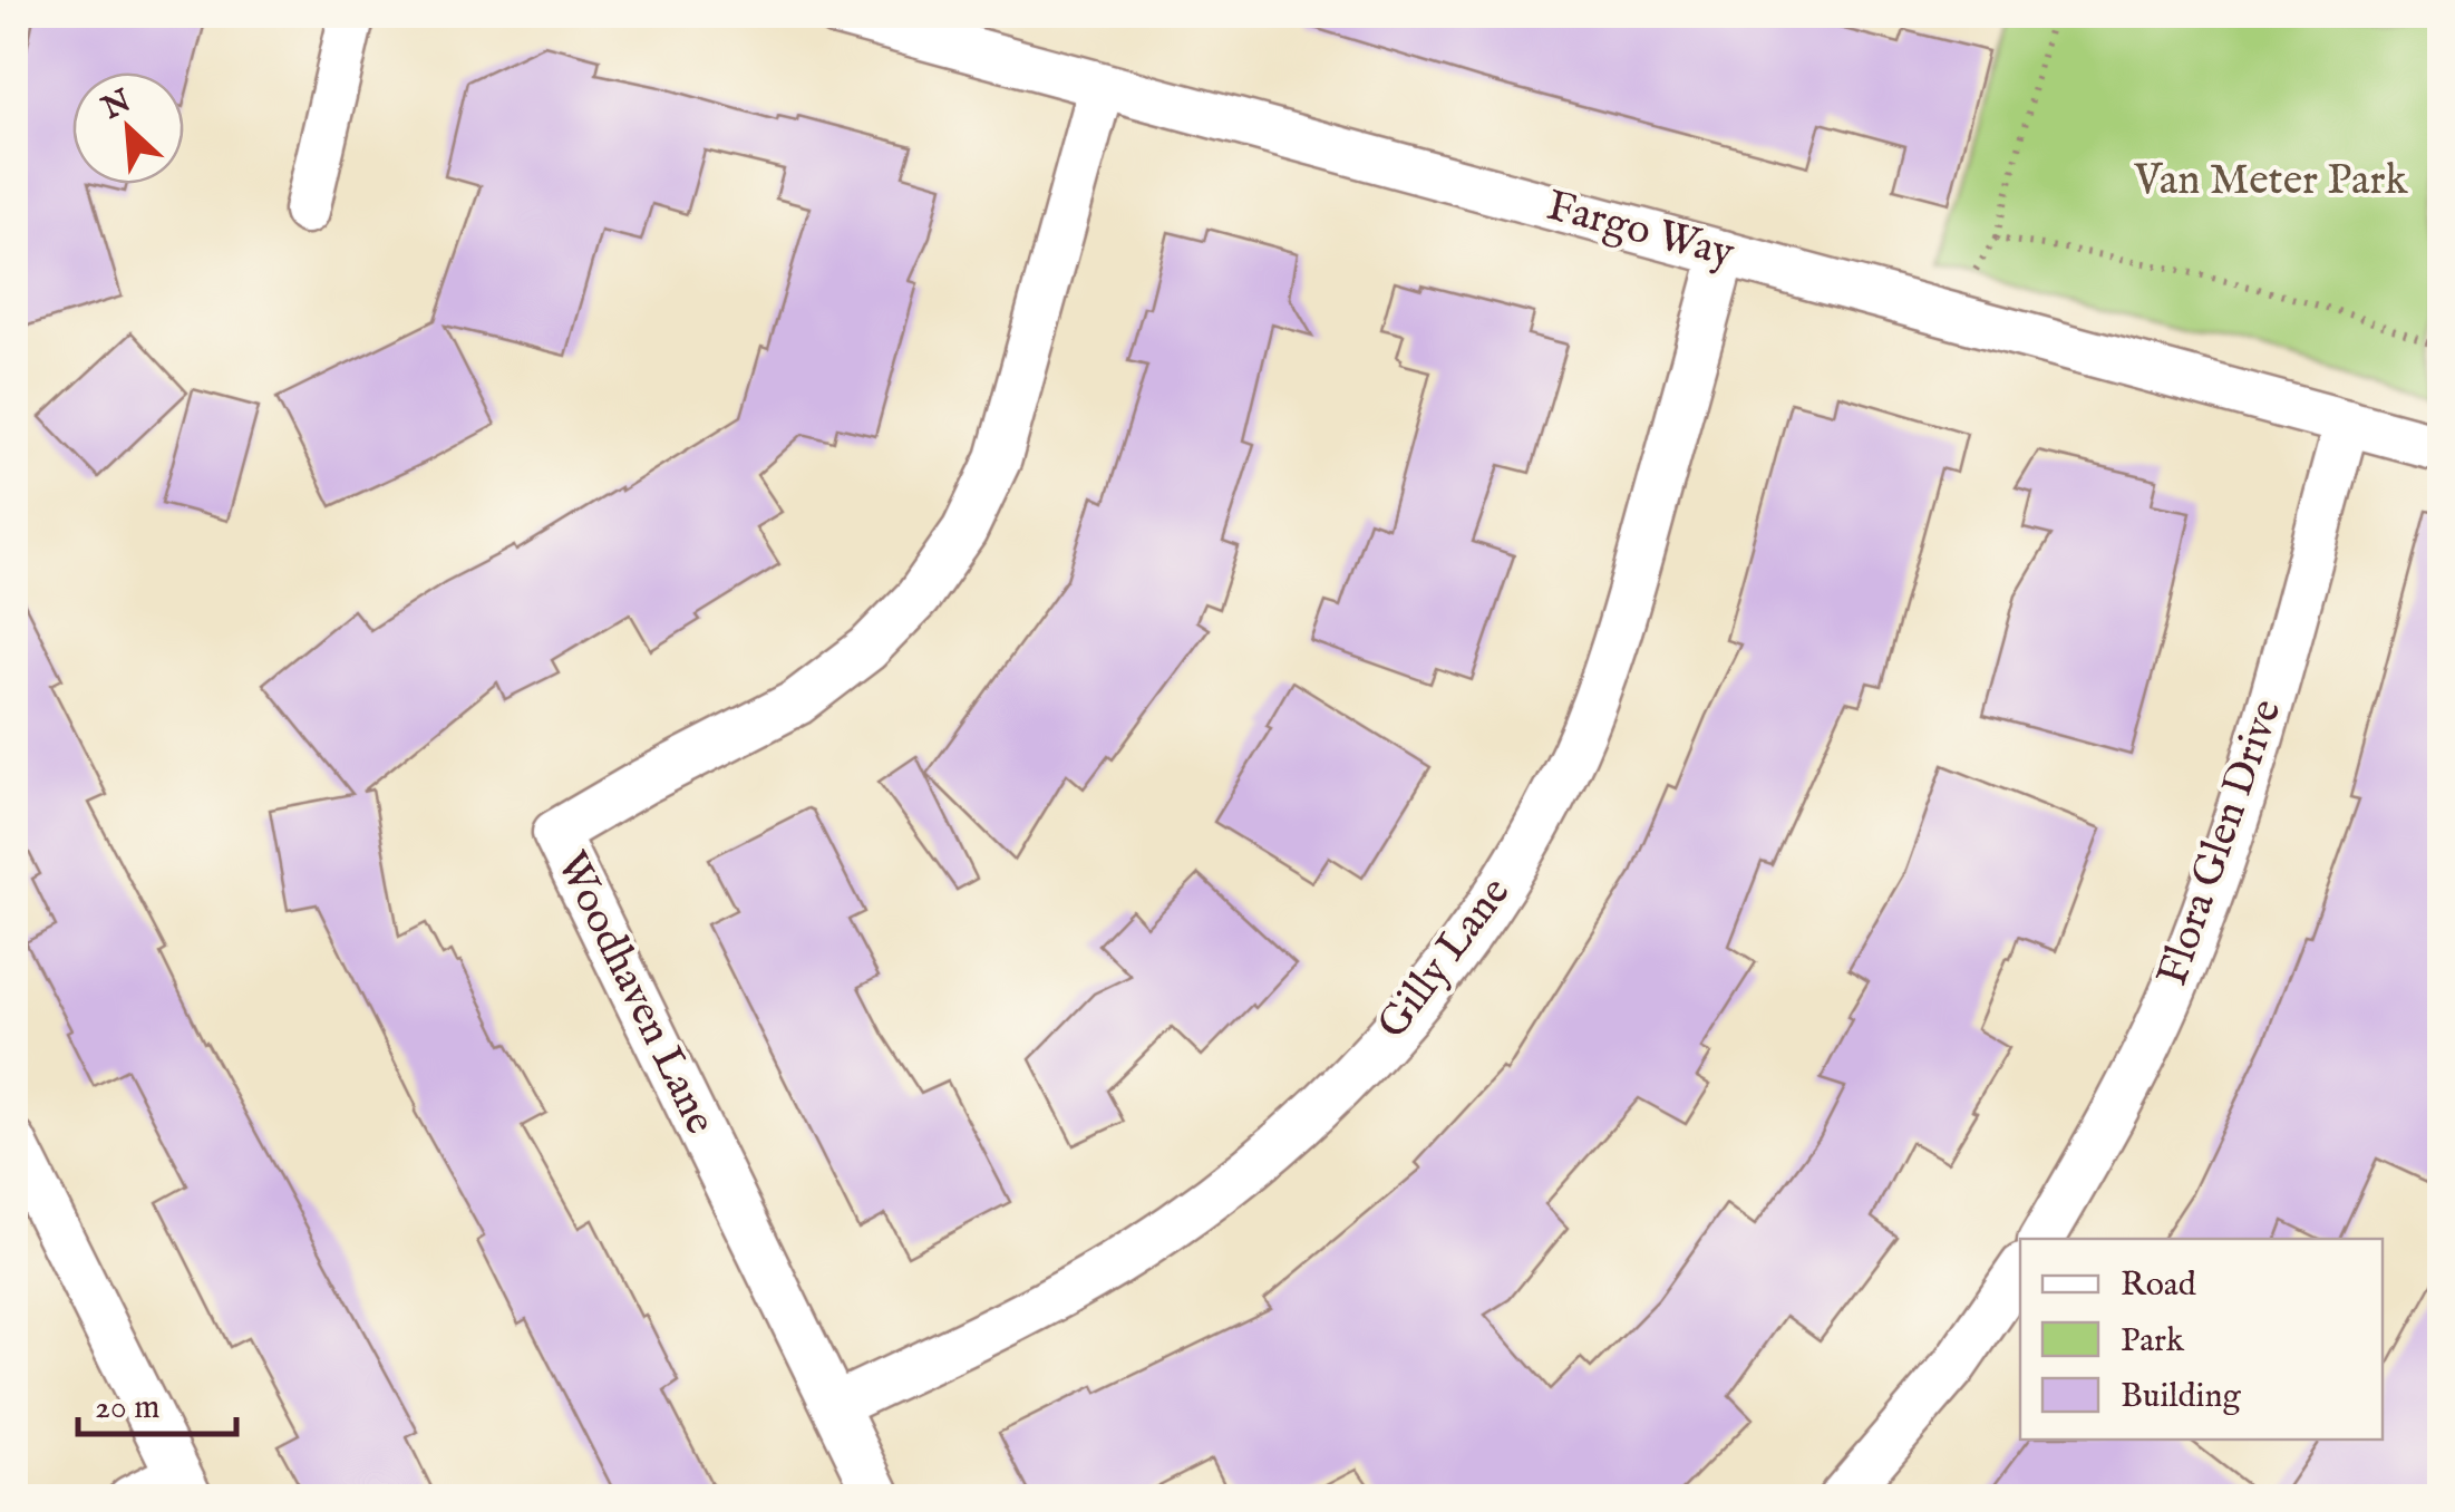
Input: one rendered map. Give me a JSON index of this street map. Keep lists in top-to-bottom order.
{
  "streets": {
    "street": [
      "Fargo Way",
      "Flora Glen Drive",
      "Gilly Lane",
      "Woodhaven Lane"
    ]
  },
  "crossings": [
    ["Fargo Way", "Flora Glen Drive"],
    ["Fargo Way", "Gilly Lane"],
    ["Fargo Way", "Woodhaven Lane"],
    ["Gilly Lane", "Woodhaven Lane"]
  ],
  "parks": ["Van Meter Park"],
  "legend": ["Road", "Park", "Building"],
  "scale_bar": "20 m",
  "north": "top left"
}
